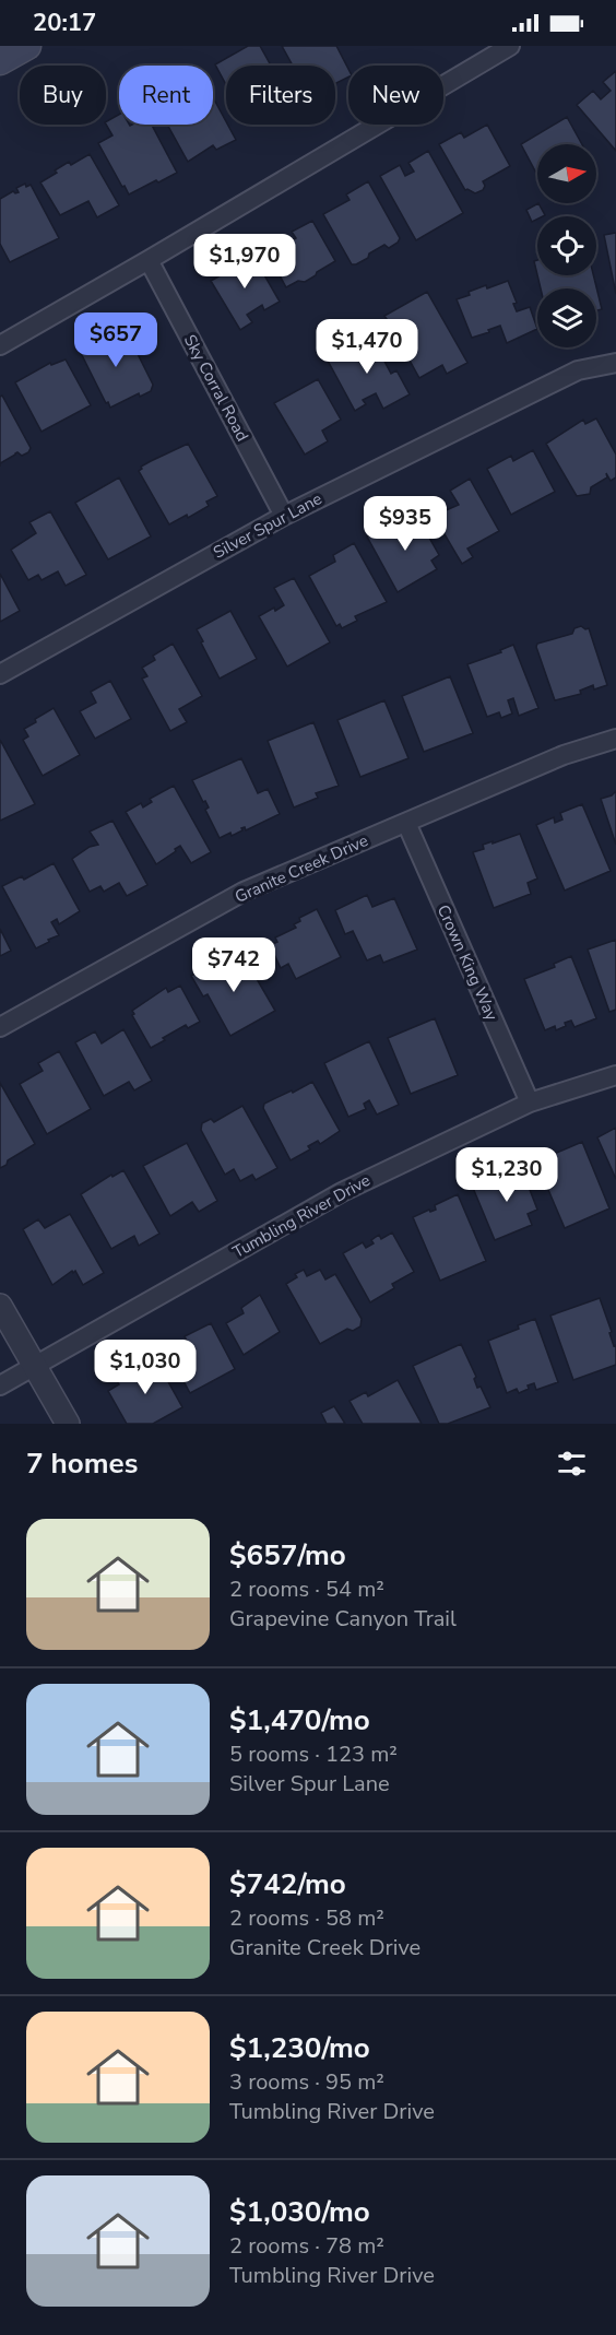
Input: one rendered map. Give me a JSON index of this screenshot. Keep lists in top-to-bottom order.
{
  "streets": {
    "street": [
      "Sky Corral Road",
      "Silver Spur Lane",
      "Granite Creek Drive",
      "Crown King Way",
      "Tumbling River Drive"
    ]
  },
  "crossings": [
    ["Sky Corral Road", "Silver Spur Lane"],
    ["Granite Creek Drive", "Crown King Way"],
    ["Crown King Way", "Tumbling River Drive"]
  ],
  "north": "right",
  "page": {
    "status": "20:17",
    "chip": [
      "Buy",
      "Rent",
      "Filters",
      "New"
    ],
    "price": [
      "$1,970",
      "$657",
      "$1,470",
      "$935",
      "$742",
      "$1,230",
      "$1,030"
    ],
    "heading": "7 homes",
    "list": [
      {
        "name": "$657/mo",
        "note": "2 rooms · 54 m² · Grapevine Canyon Trail"
      },
      {
        "name": "$1,470/mo",
        "note": "5 rooms · 123 m² · Silver Spur Lane"
      },
      {
        "name": "$742/mo",
        "note": "2 rooms · 58 m² · Granite Creek Drive"
      },
      {
        "name": "$1,230/mo",
        "note": "3 rooms · 95 m² · Tumbling River Drive"
      },
      {
        "name": "$1,030/mo",
        "note": "2 rooms · 78 m² · Tumbling River Drive"
      }
    ]
  }
}
